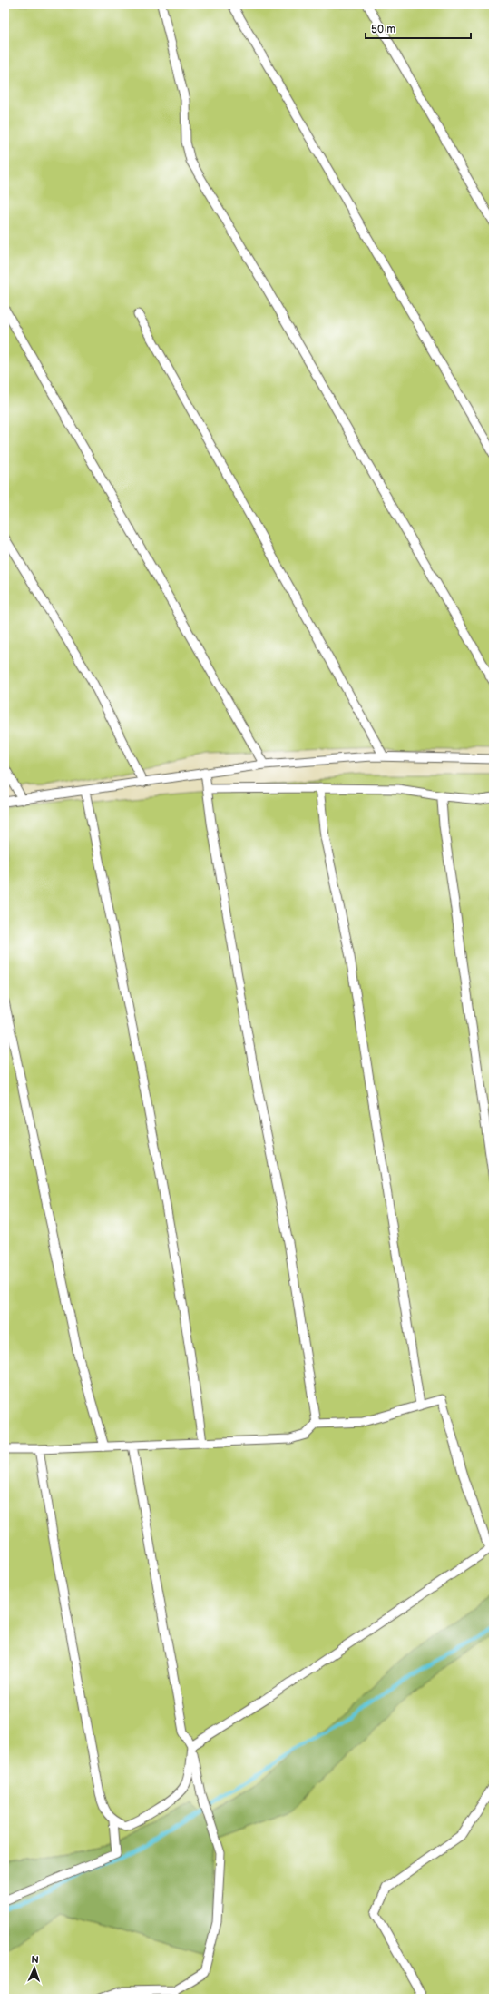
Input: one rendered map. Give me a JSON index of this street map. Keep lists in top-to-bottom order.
{
  "scale_bar": "50 m",
  "north": "top"
}
